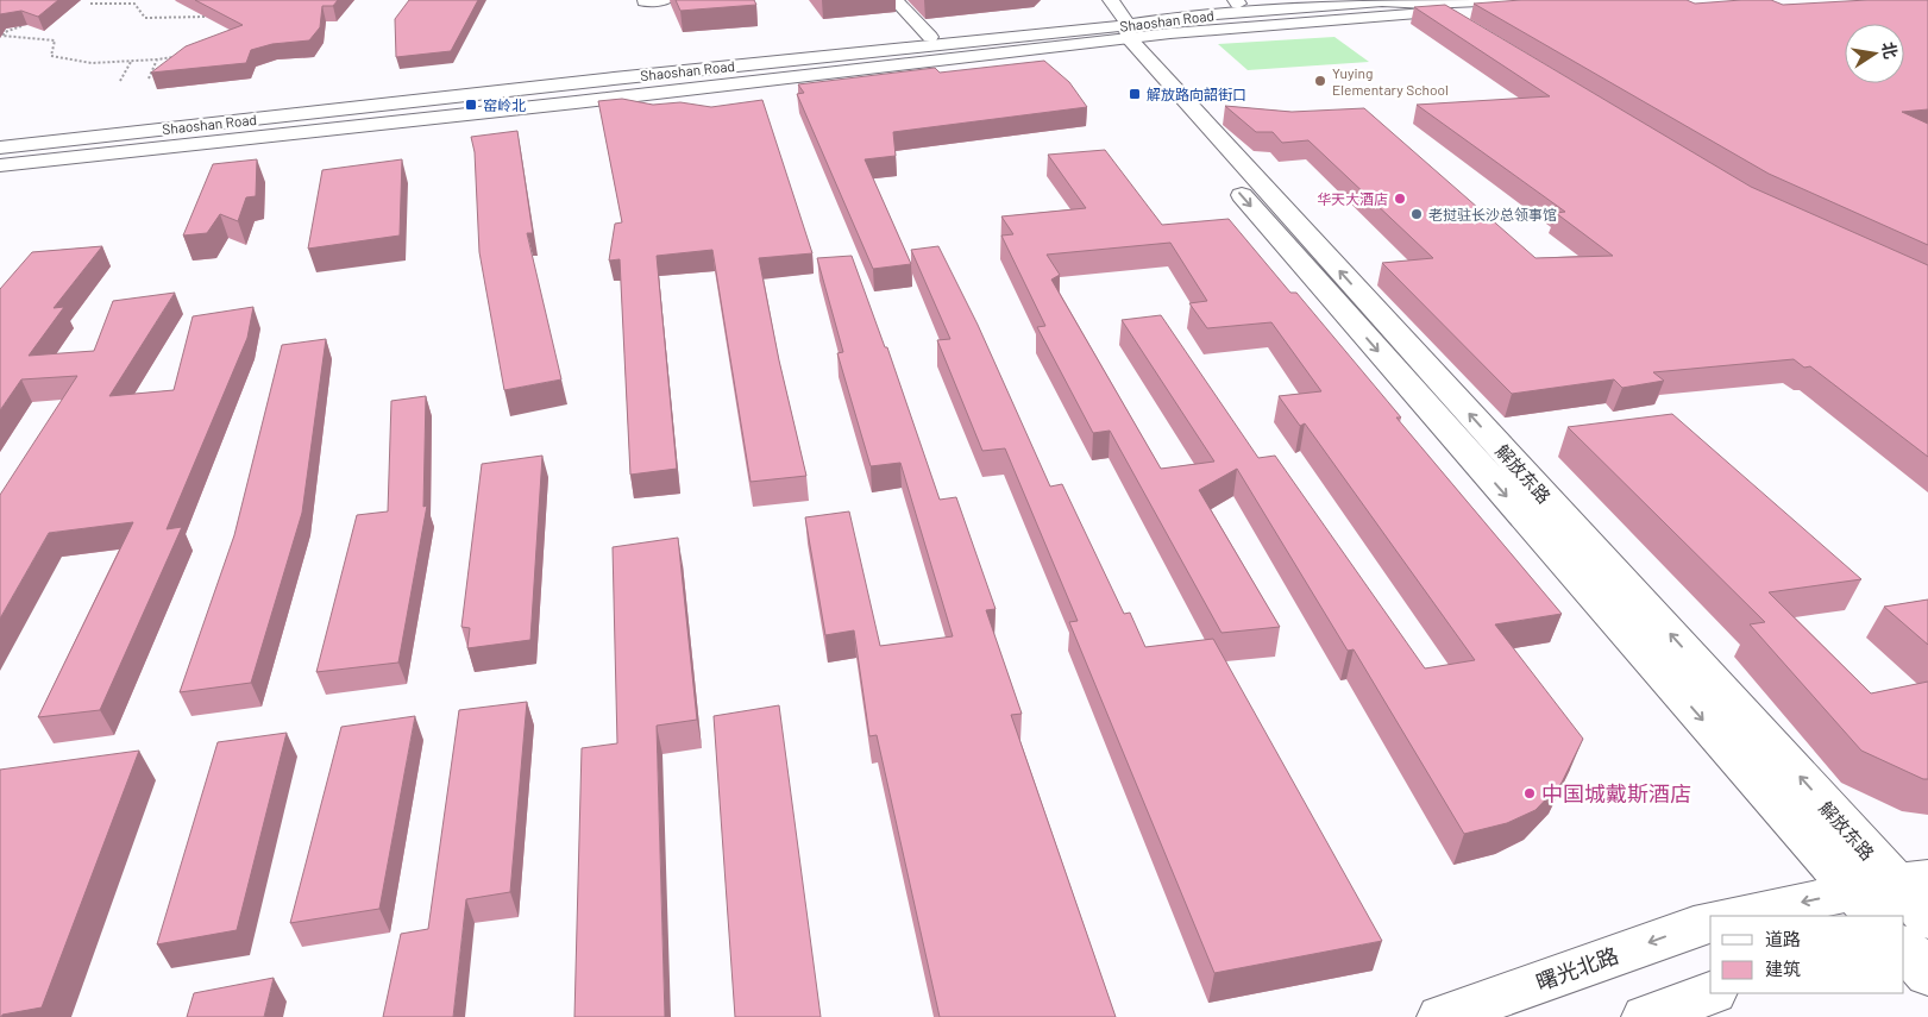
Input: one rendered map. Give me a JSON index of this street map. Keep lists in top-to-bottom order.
{
  "streets": {
    "main road": ["Shaoshan Road", "解放东路", "曙光北路"]
  },
  "crossings": [
    ["Shaoshan Road", "解放东路"]
  ],
  "one_way": ["曙光北路"],
  "places": {
    "other": [
      "Yuying Elementary School",
      "华天大酒店",
      "老挝驻长沙总领事馆",
      "中国城戴斯酒店"
    ],
    "transit": ["解放路向韶街口", "窑岭北"]
  },
  "legend": ["道路", "建筑"],
  "north": "right"
}
